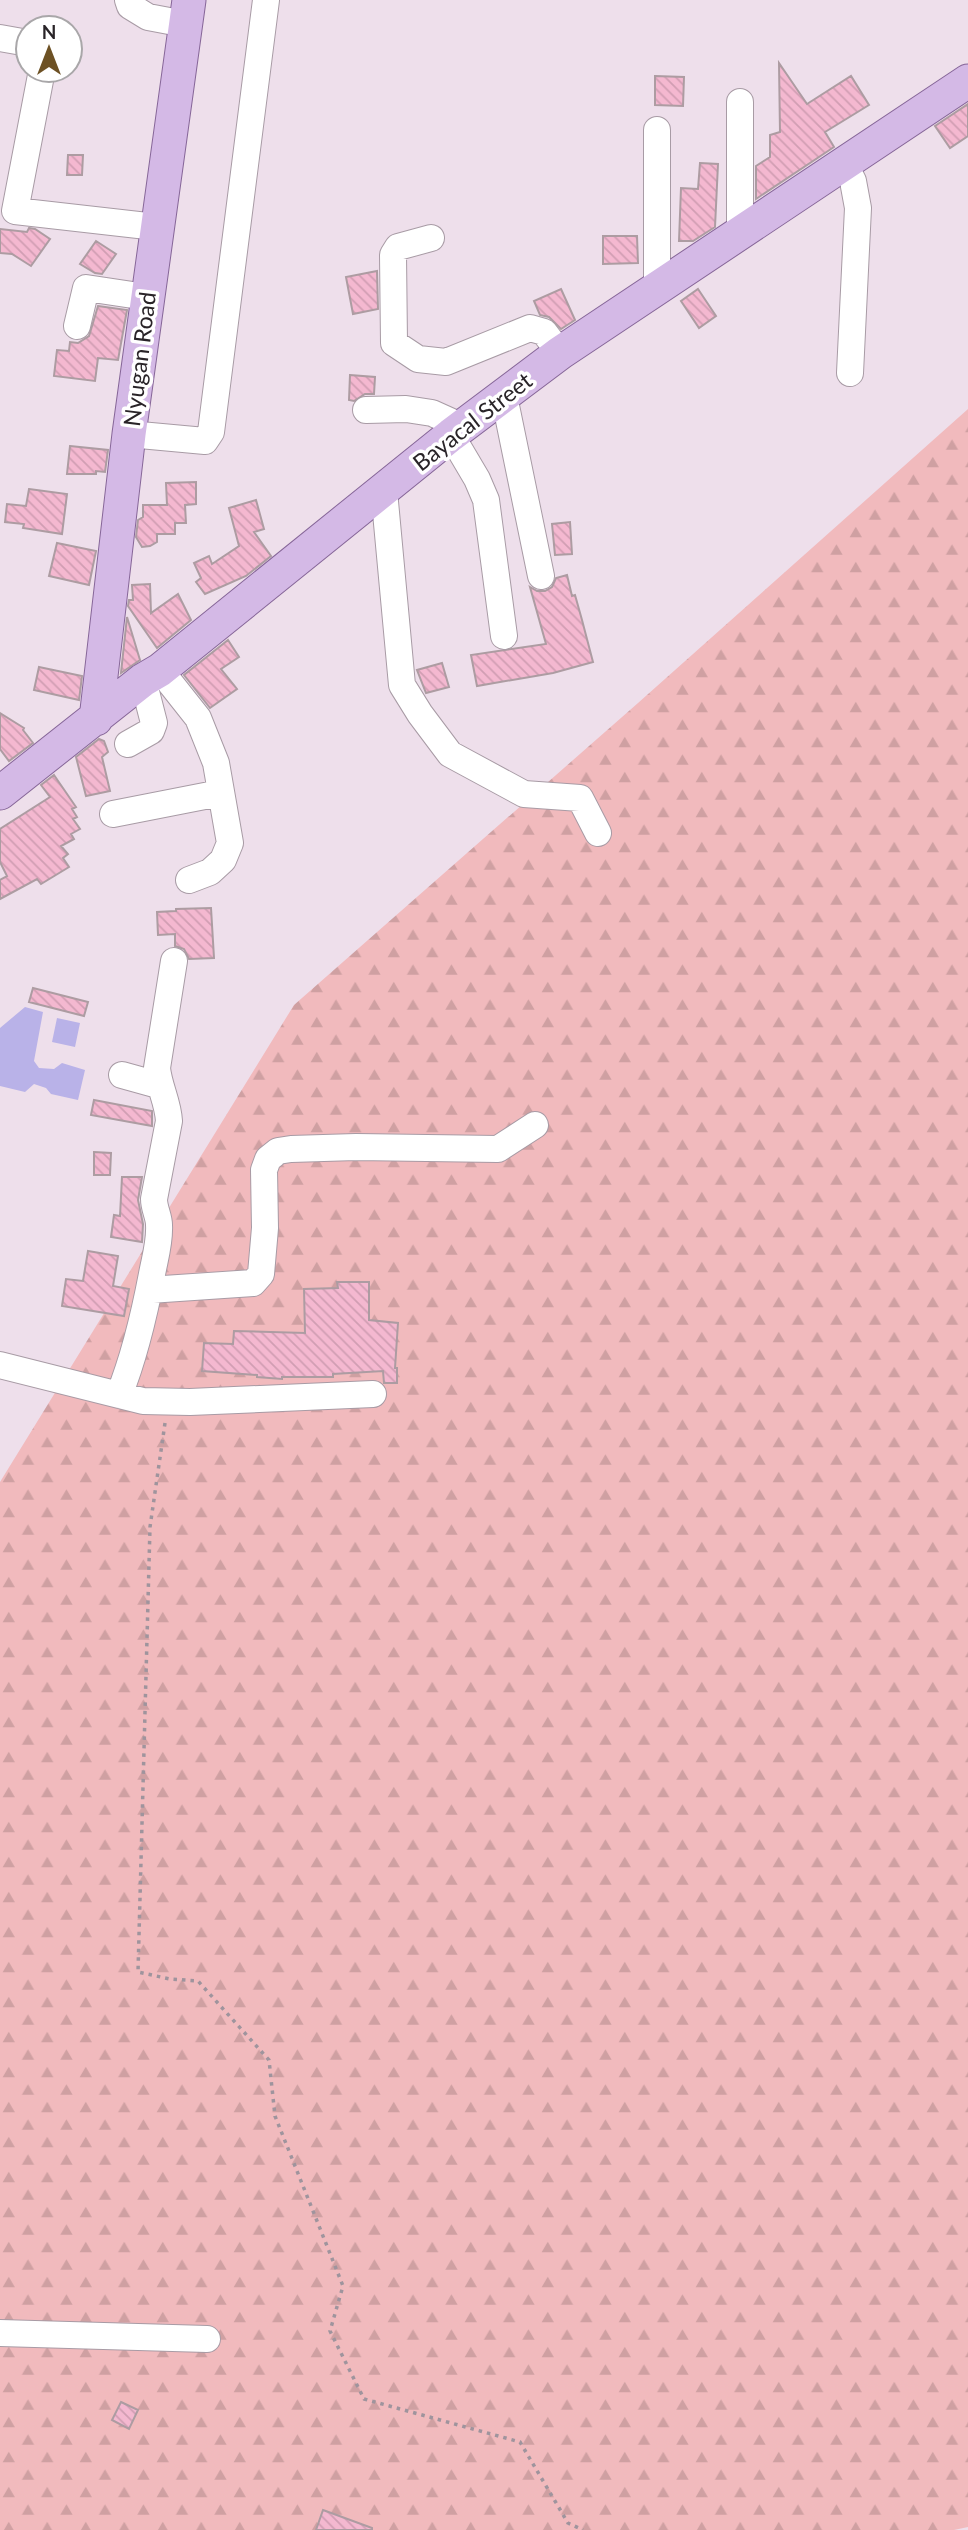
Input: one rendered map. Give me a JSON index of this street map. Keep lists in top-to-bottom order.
{
  "streets": {
    "main road": ["Nyugan Road", "Bayacal Street"]
  },
  "crossings": [
    ["Nyugan Road", "Bayacal Street"]
  ],
  "north": "top"
}
